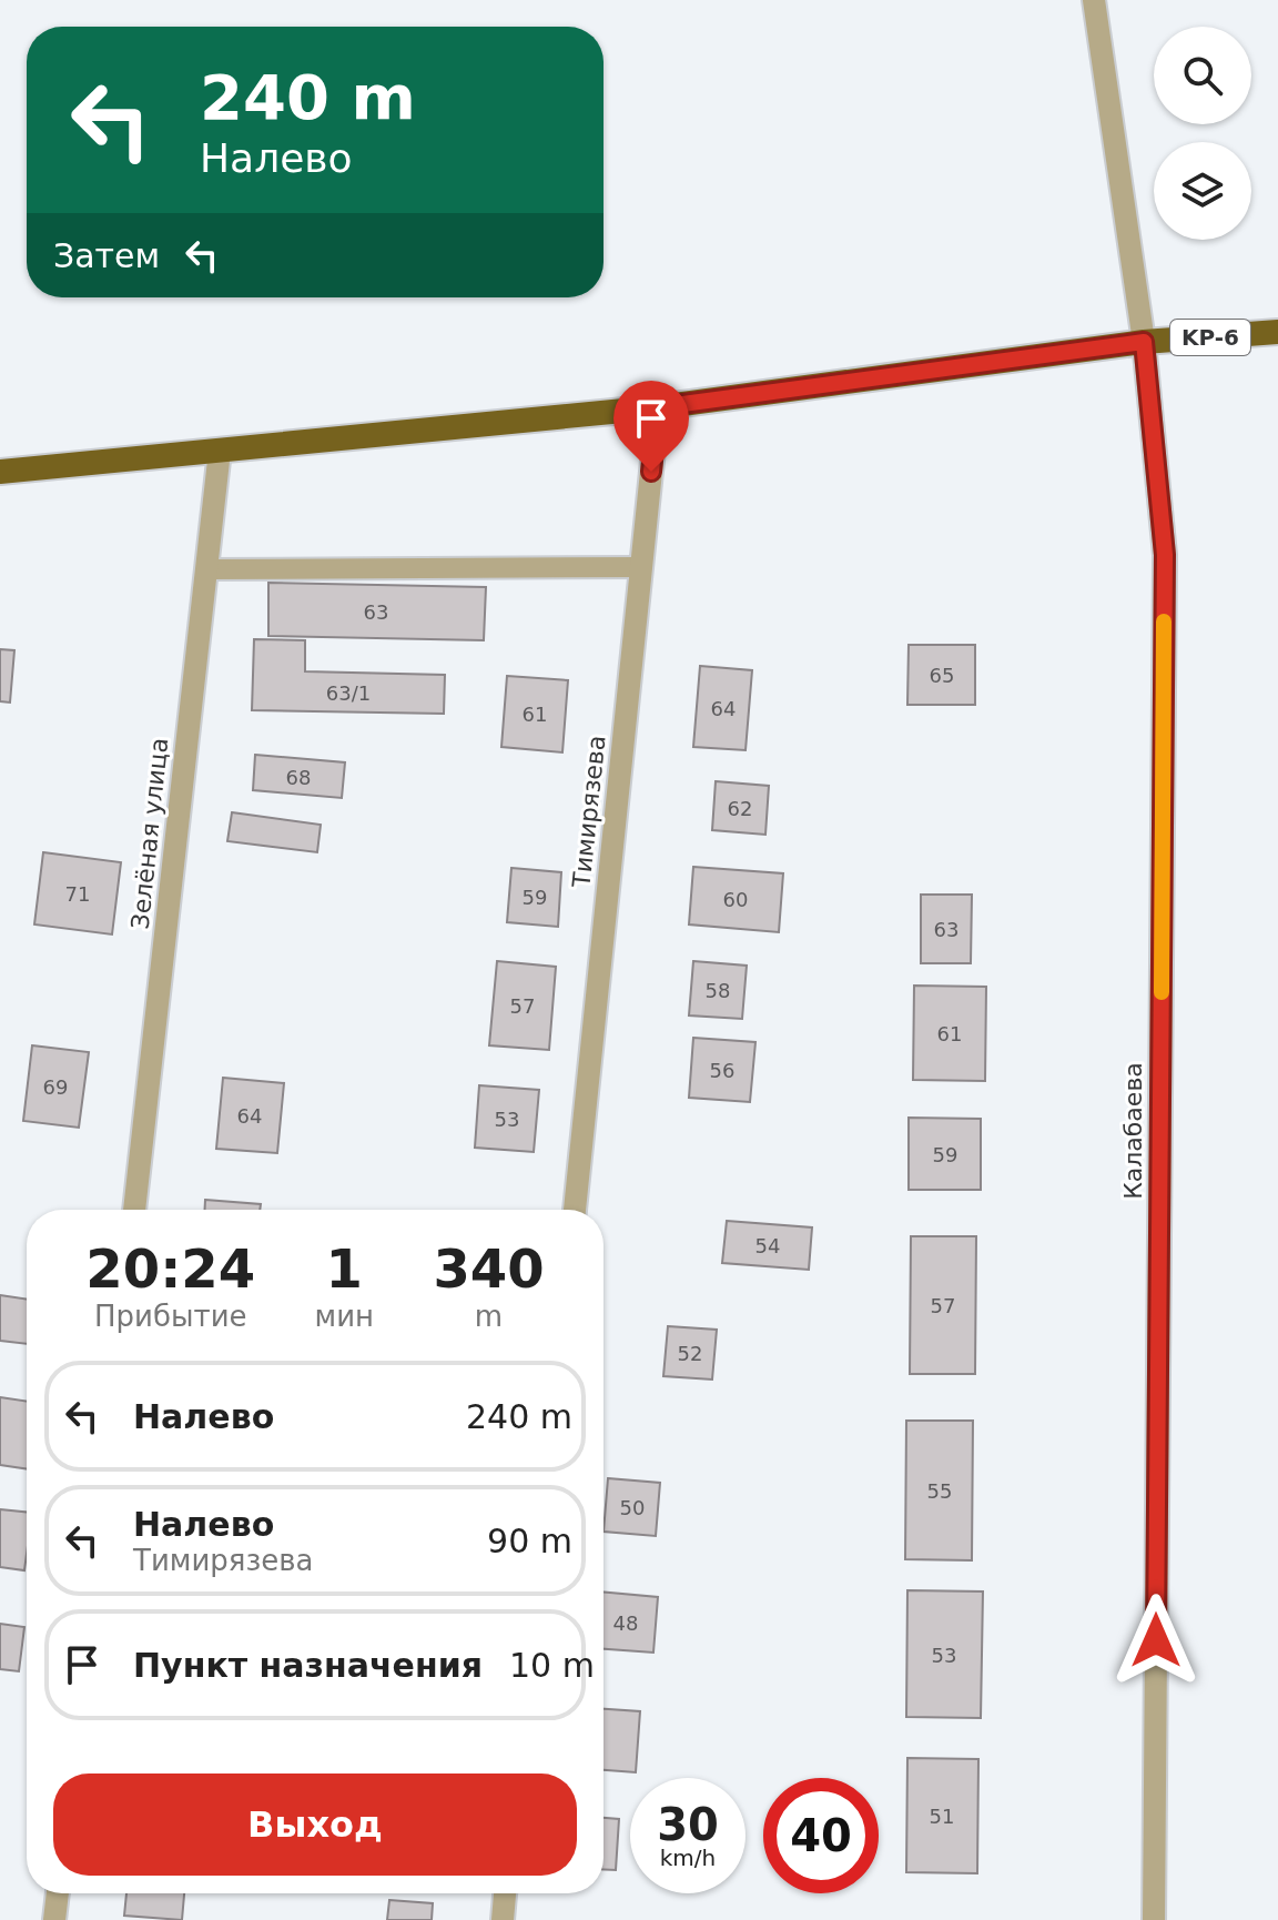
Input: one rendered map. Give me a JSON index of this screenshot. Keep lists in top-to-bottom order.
{
  "streets": {
    "highway": ["KP-6"],
    "street": ["Тимирязева", "Зелёная улица", "Калабаева"]
  },
  "crossings": [
    ["KP-6", "Тимирязева"],
    ["KP-6", "Зелёная улица"],
    ["KP-6", "Калабаева"]
  ],
  "house_numbers": [
    "63",
    "65",
    "63/1",
    "64",
    "61",
    "68",
    "62",
    "71",
    "59",
    "60",
    "63",
    "58",
    "57",
    "61",
    "56",
    "69",
    "64",
    "53",
    "59",
    "54",
    "57",
    "52",
    "55",
    "50",
    "48",
    "53",
    "51"
  ],
  "page": {
    "turn": ["240 m", "Налево"],
    "then": "Затем",
    "eta": [
      "20:24",
      "Прибытие",
      "1",
      "мин",
      "340",
      "m"
    ],
    "list": [
      {
        "name": "Налево",
        "value": "240 m"
      },
      {
        "name": "Налево",
        "note": "Тимирязева",
        "value": "90 m"
      },
      {
        "name": "Пункт назначения",
        "value": "10 m"
      }
    ],
    "buttons": "Выход",
    "speed": "30 km/h",
    "limit": "40"
  }
}
